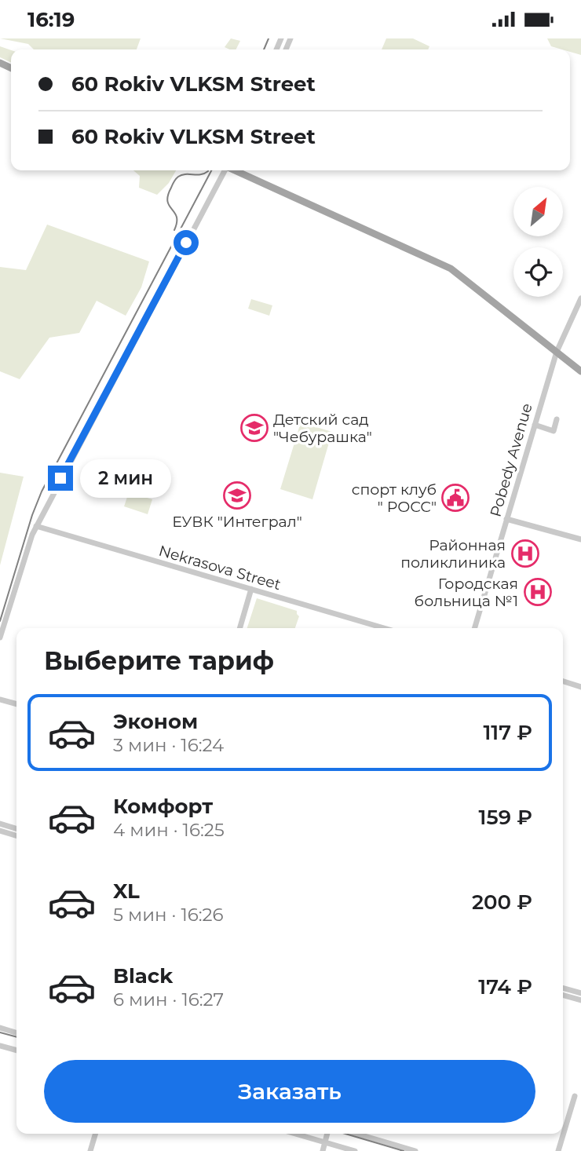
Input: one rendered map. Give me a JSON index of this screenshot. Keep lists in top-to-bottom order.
{
  "streets": {
    "street": ["Pobedy Avenue", "Nekrasova Street"]
  },
  "places": {
    "school or university": ["Детский сад \"Чебурашка\"", "ЕУВК \"Интеграл\""],
    "public building": ["спорт клуб \" РОСС\""],
    "hospital": ["Районная поликлиника", "Городская больница №1"]
  },
  "north": "top right",
  "page": {
    "status": "16:19",
    "banner": ["60 Rokiv VLKSM Street", "60 Rokiv VLKSM Street"],
    "bubble": "2 мин",
    "heading": "Выберите тариф",
    "list": [
      {
        "name": "Эконом",
        "note": "3 мин · 16:24",
        "value": "117 ₽"
      },
      {
        "name": "Комфорт",
        "note": "4 мин · 16:25",
        "value": "159 ₽"
      },
      {
        "name": "XL",
        "note": "5 мин · 16:26",
        "value": "200 ₽"
      },
      {
        "name": "Black",
        "note": "6 мин · 16:27",
        "value": "174 ₽"
      }
    ],
    "buttons": "Заказать"
  }
}
